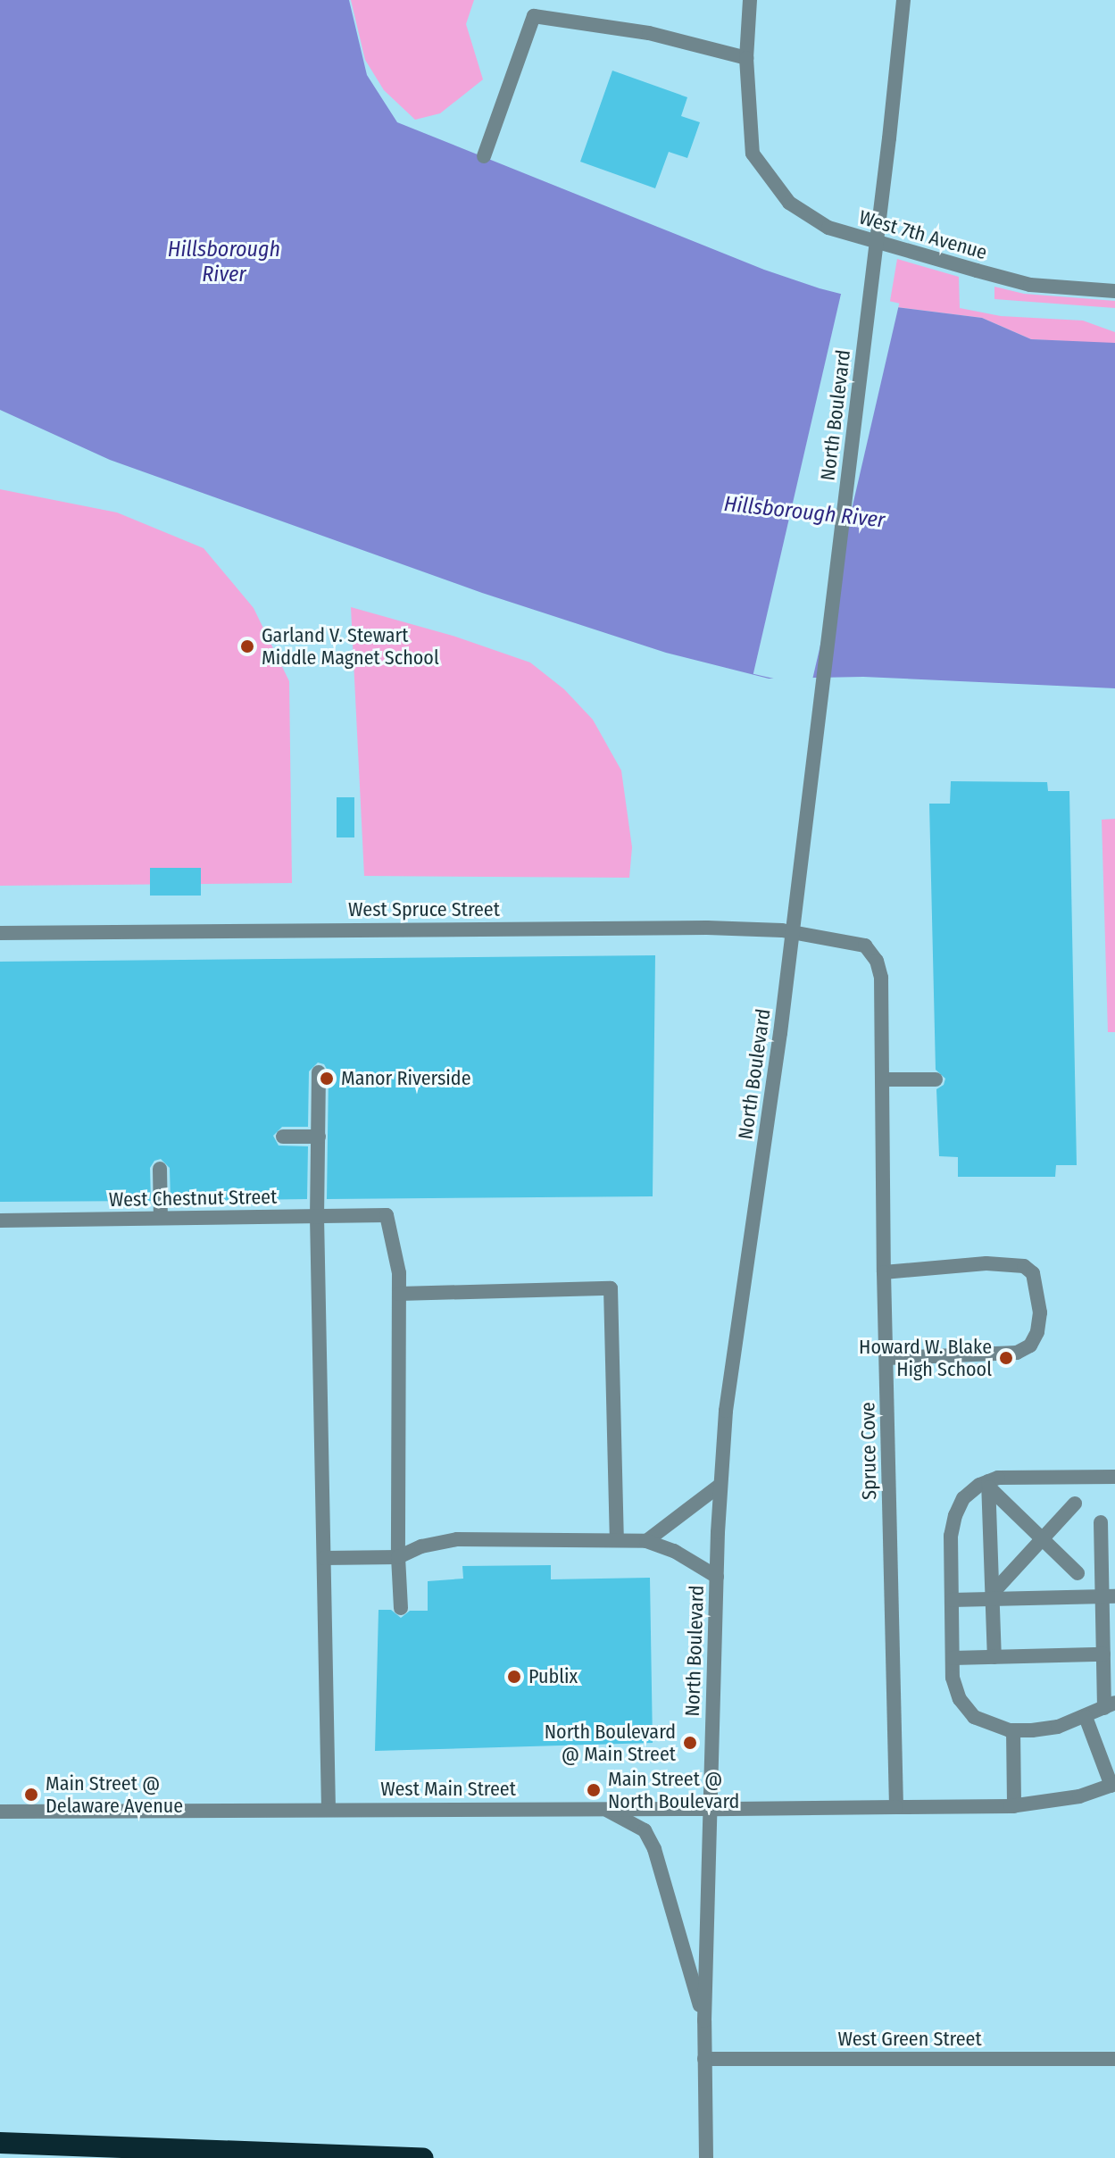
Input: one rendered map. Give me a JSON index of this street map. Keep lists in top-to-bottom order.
{
  "streets": {
    "street": [
      "West 7th Avenue",
      "North Boulevard",
      "West Spruce Street",
      "West Chestnut Street",
      "Spruce Cove",
      "West Main Street",
      "West Green Street"
    ]
  },
  "crossings": [
    ["North Boulevard", "West Main Street"],
    ["North Boulevard", "West Green Street"],
    ["West Spruce Street", "Spruce Cove"],
    ["Spruce Cove", "West Main Street"]
  ],
  "water": ["Hillsborough River"],
  "places": [
    "Garland V. Stewart Middle Magnet School",
    "Manor Riverside",
    "Howard W. Blake High School",
    "Publix",
    "North Boulevard @ Main Street",
    "Main Street @ North Boulevard",
    "Main Street @ Delaware Avenue"
  ]
}
